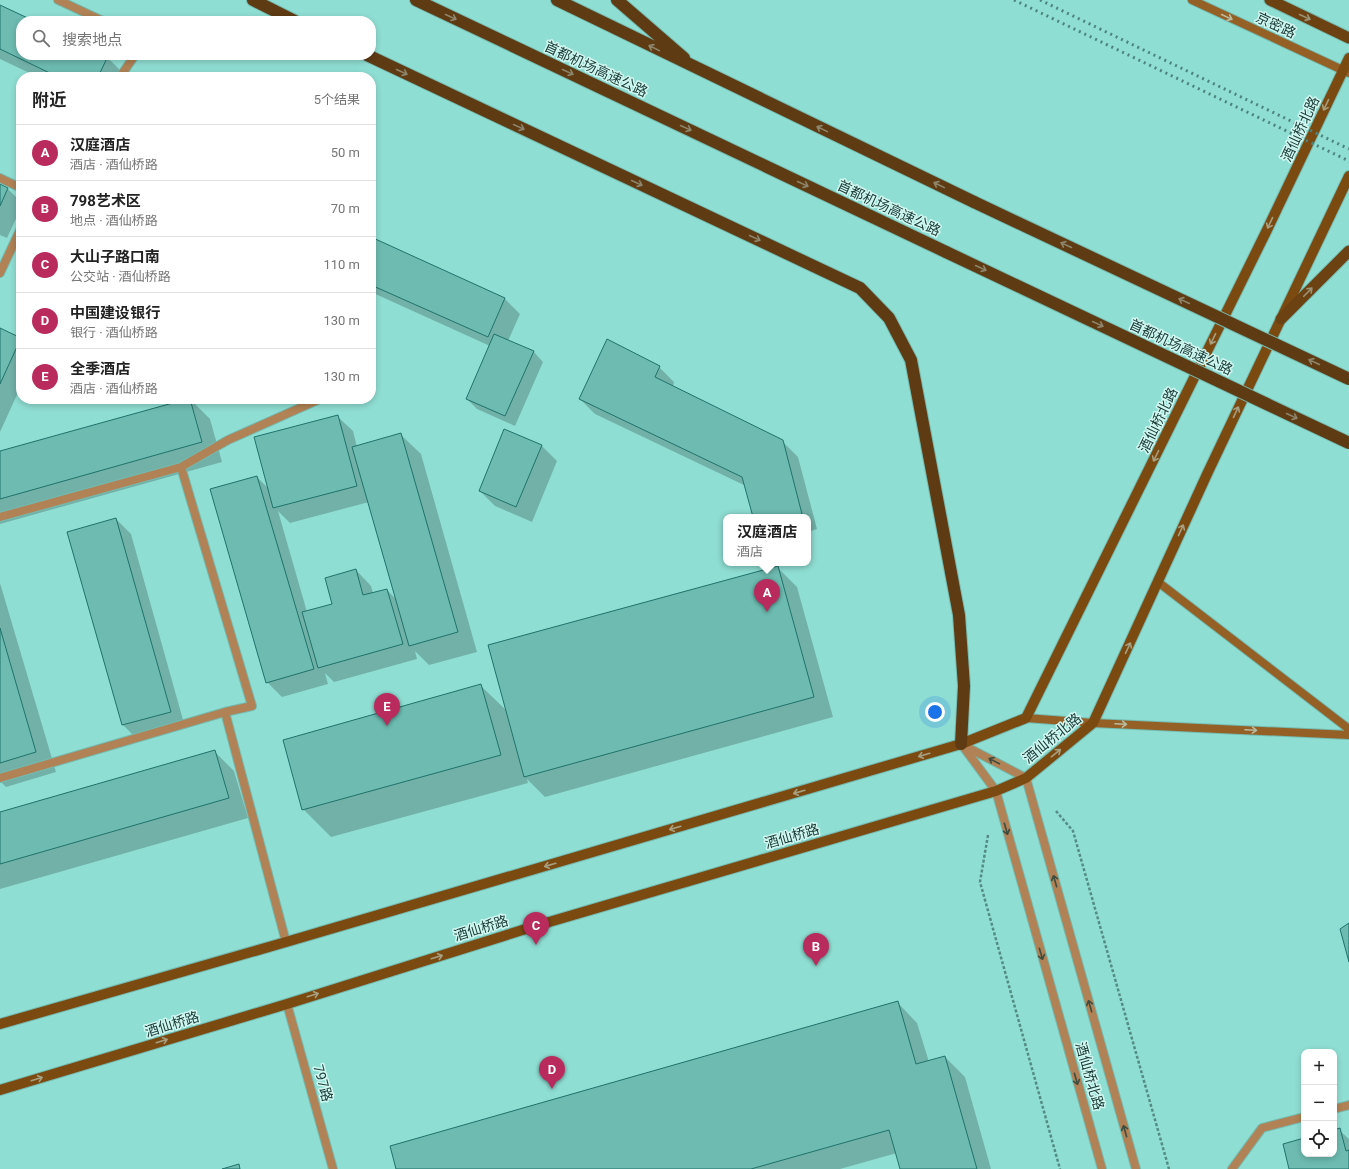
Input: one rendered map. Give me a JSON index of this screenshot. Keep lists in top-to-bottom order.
{
  "streets": {
    "highway": ["首都机场高速公路"],
    "main road": ["京密路", "酒仙桥北路", "酒仙桥路"],
    "street": ["797路"]
  },
  "crossings": [
    ["京密路", "酒仙桥北路"],
    ["酒仙桥北路", "酒仙桥路"],
    ["酒仙桥路", "797路"]
  ],
  "one_way": ["京密路"],
  "page": {
    "search": "搜索地点",
    "heading": ["附近", "5个结果"],
    "list": [
      {
        "mark": "A",
        "name": "汉庭酒店",
        "note": "酒店 · 酒仙桥路",
        "value": "50 m"
      },
      {
        "mark": "B",
        "name": "798艺术区",
        "note": "地点 · 酒仙桥路",
        "value": "70 m"
      },
      {
        "mark": "C",
        "name": "大山子路口南",
        "note": "公交站 · 酒仙桥路",
        "value": "110 m"
      },
      {
        "mark": "D",
        "name": "中国建设银行",
        "note": "银行 · 酒仙桥路",
        "value": "130 m"
      },
      {
        "mark": "E",
        "name": "全季酒店",
        "note": "酒店 · 酒仙桥路",
        "value": "130 m"
      }
    ],
    "popup": ["汉庭酒店", "酒店"],
    "pins": [
      "A",
      "E",
      "C",
      "B",
      "D"
    ],
    "map_buttons": ["+", "−"]
  }
}
